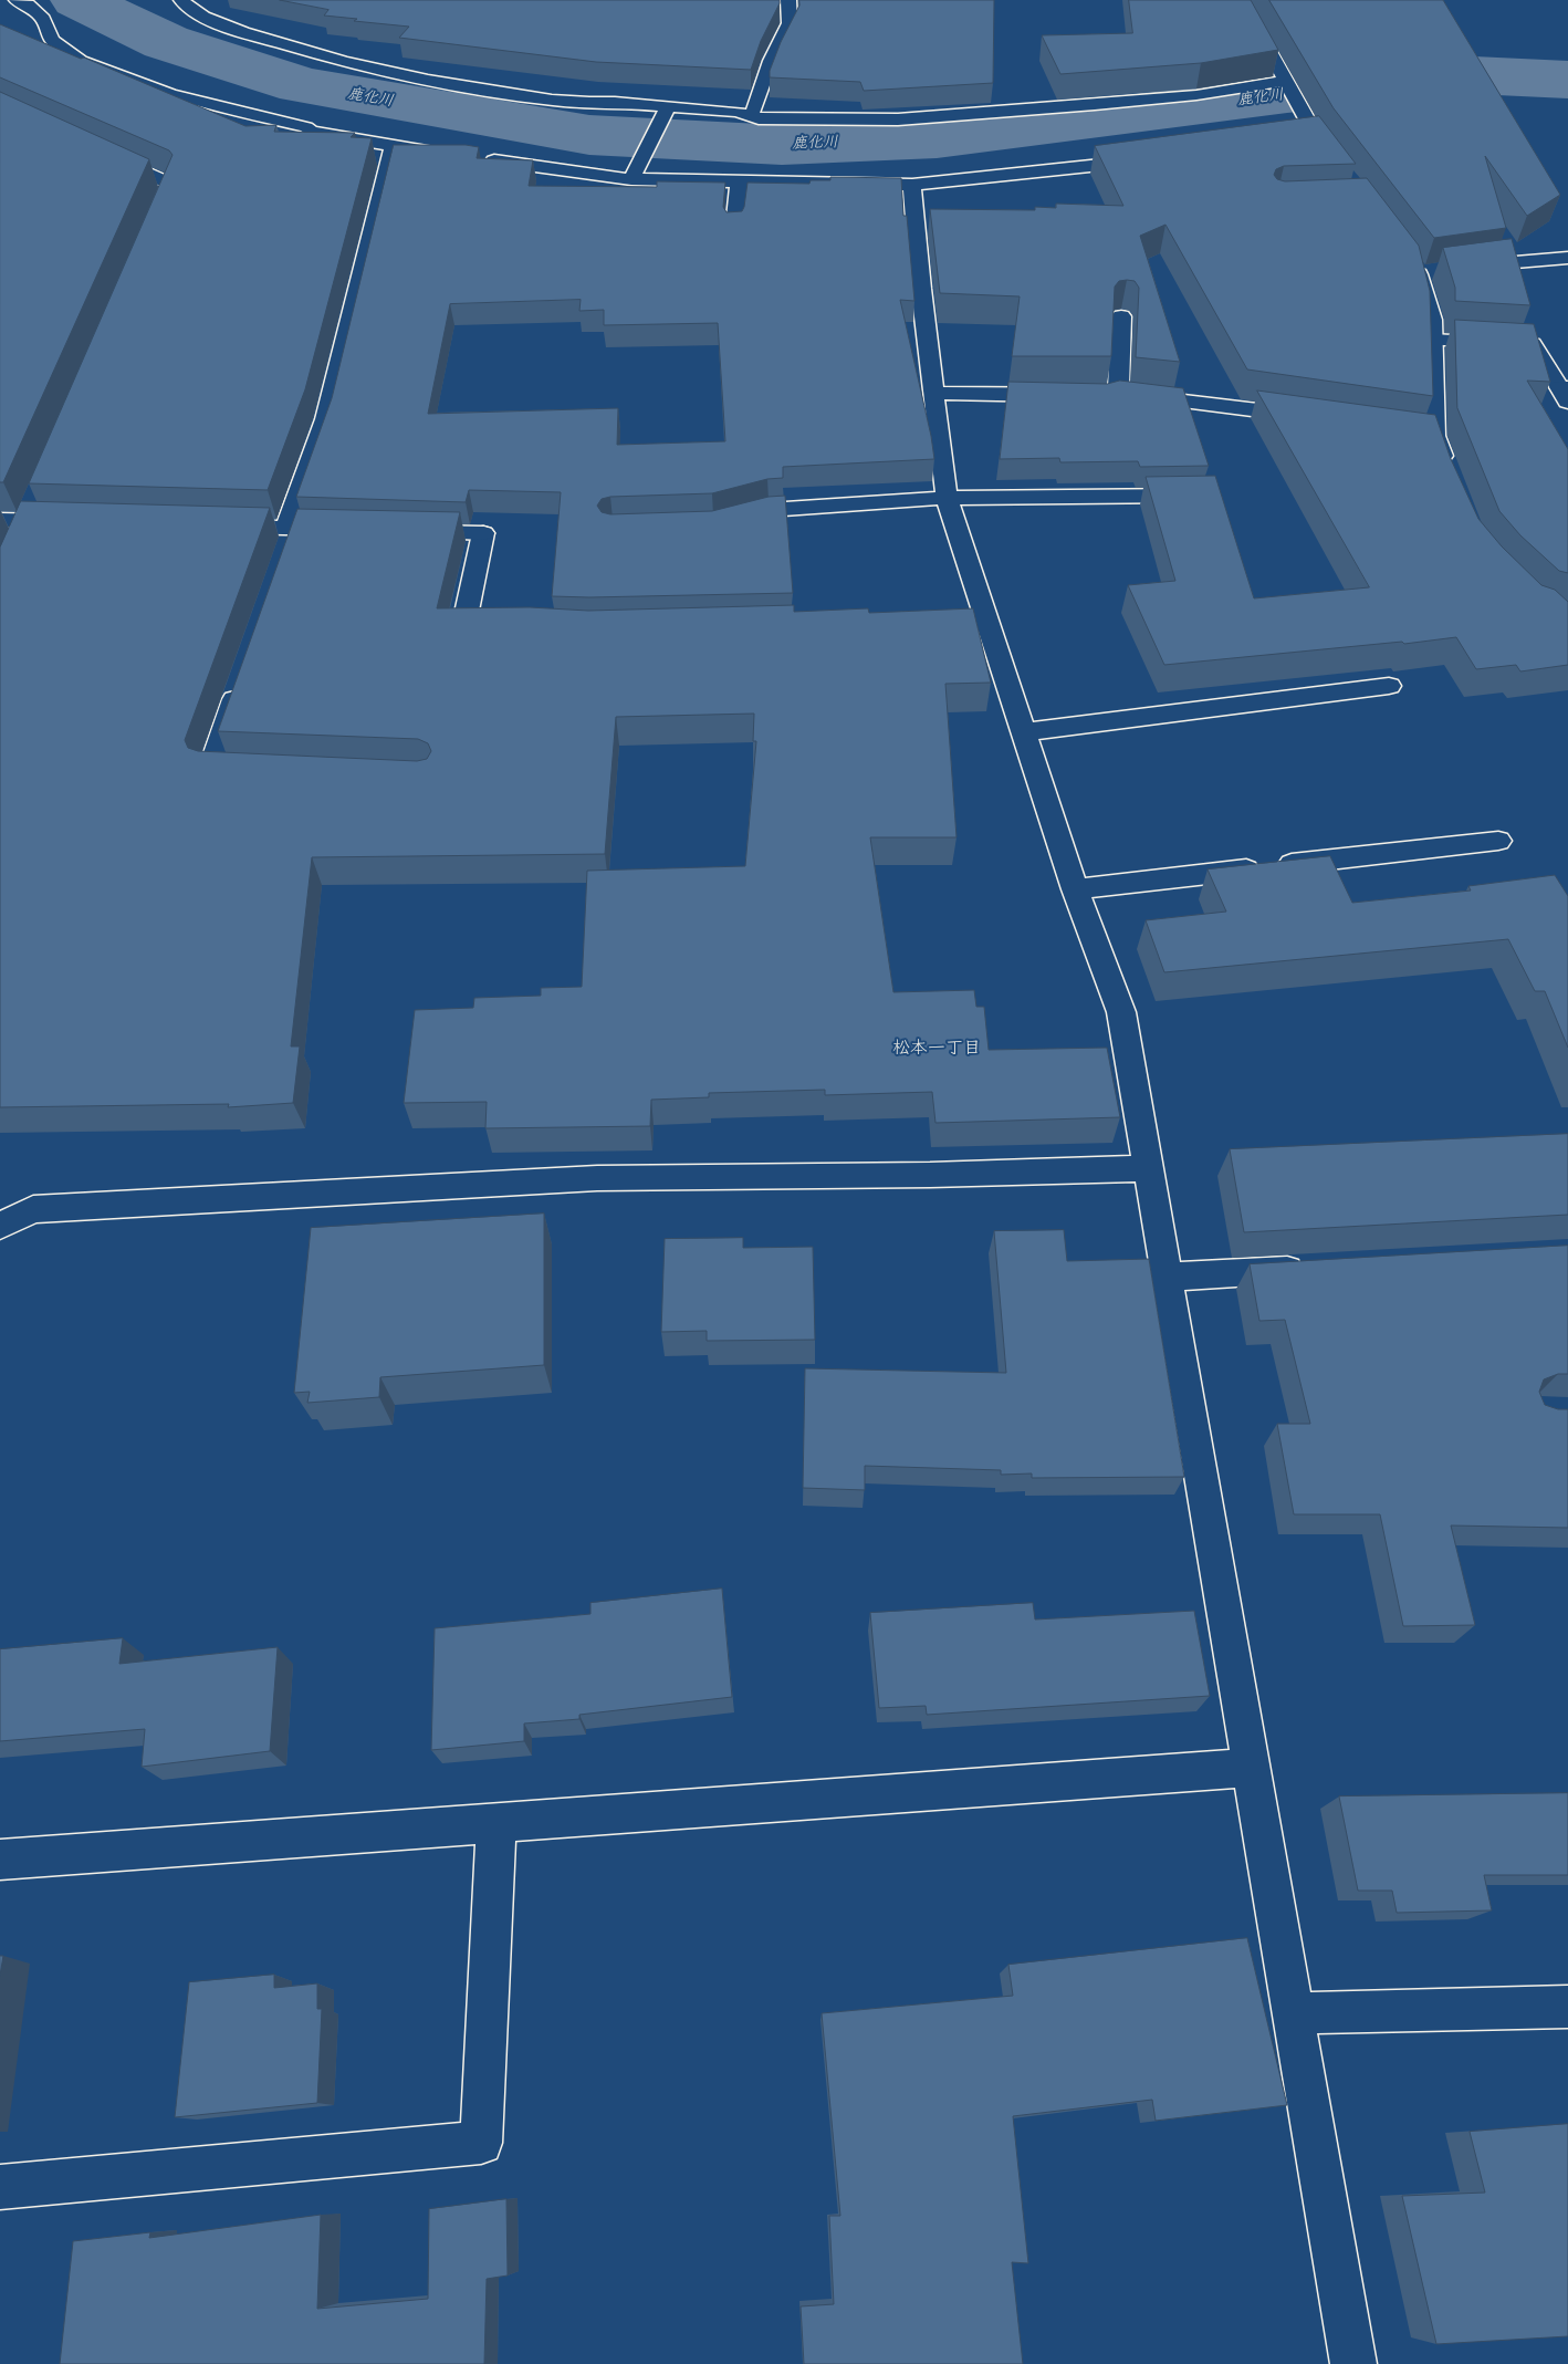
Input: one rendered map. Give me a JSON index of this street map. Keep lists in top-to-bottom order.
{
  "districts": ["松本一丁目"],
  "water": ["鹿化川"]
}
